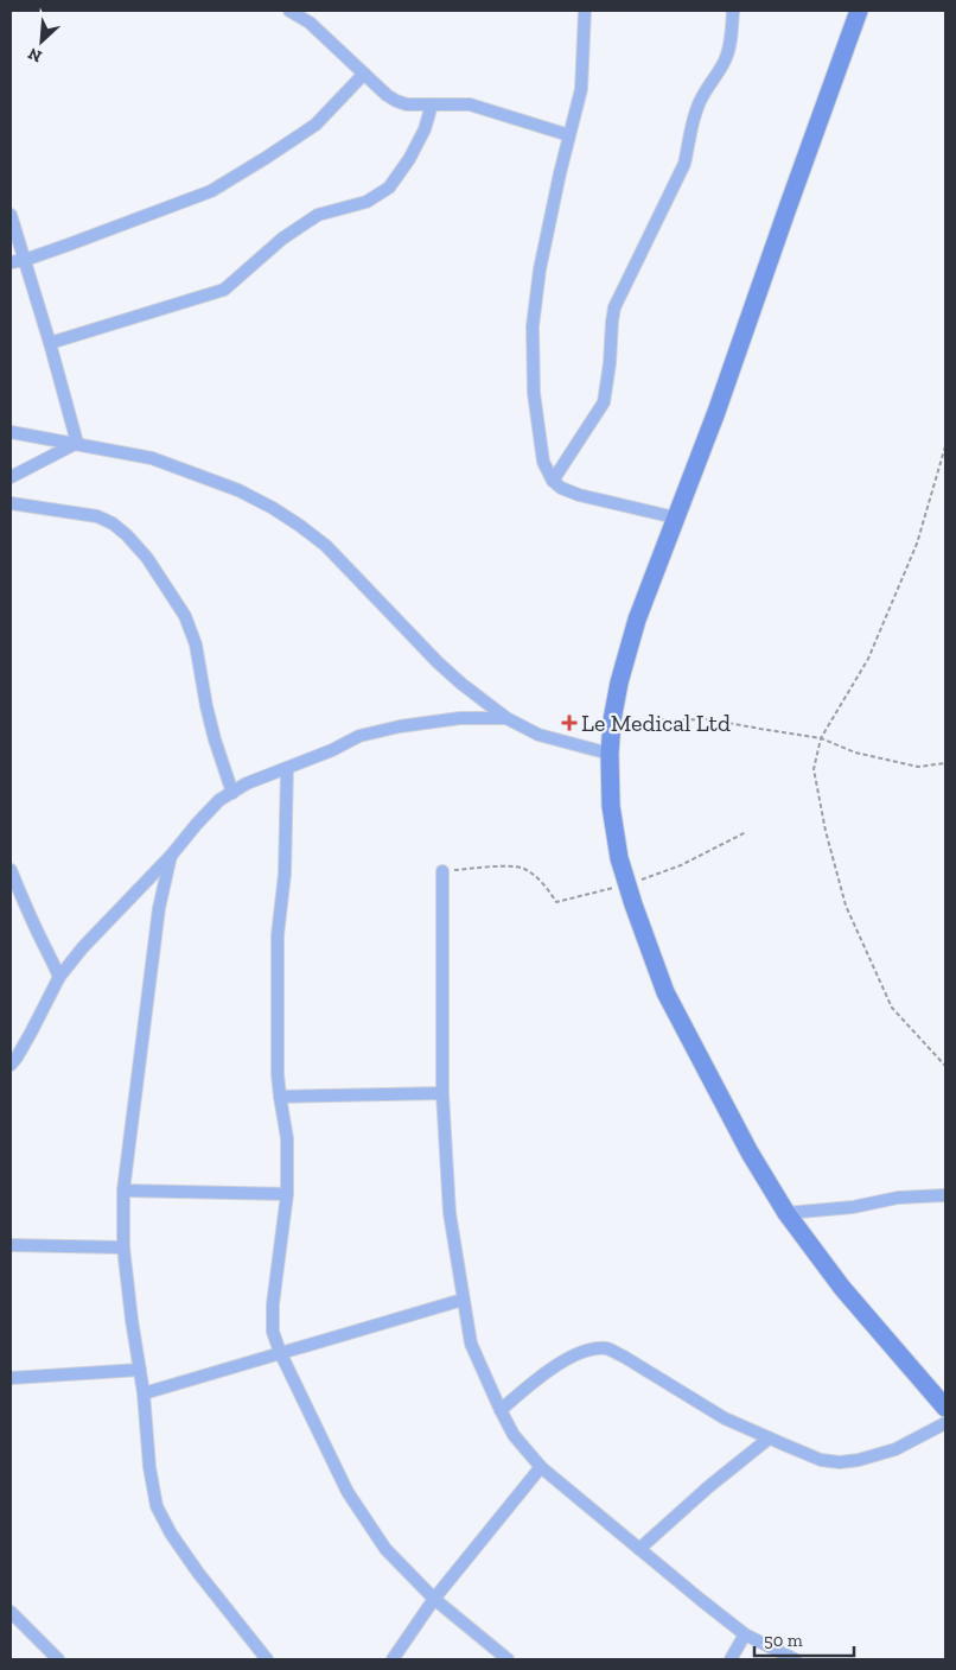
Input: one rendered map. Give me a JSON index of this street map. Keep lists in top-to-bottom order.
{
  "places": {
    "health": ["Le Medical Ltd"]
  },
  "scale_bar": "50 m",
  "north": "bottom left"
}
